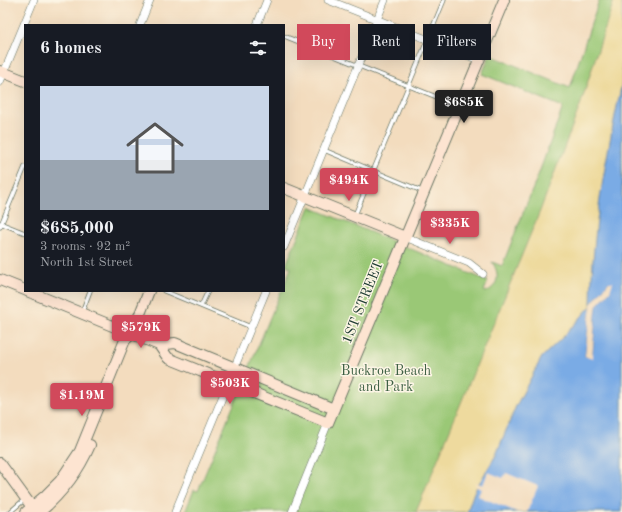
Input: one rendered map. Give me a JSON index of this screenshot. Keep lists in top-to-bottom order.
{
  "streets": {
    "street": ["1ST STREET"]
  },
  "parks": ["Buckroe Beach and Park"],
  "page": {
    "chip": ["Buy", "Rent", "Filters"],
    "heading": "6 homes",
    "list": [
      {
        "name": "$685,000",
        "note": "3 rooms · 92 m² · North 1st Street"
      }
    ],
    "price": [
      "$685K",
      "$494K",
      "$335K",
      "$579K",
      "$503K",
      "$1.19M"
    ]
  }
}
